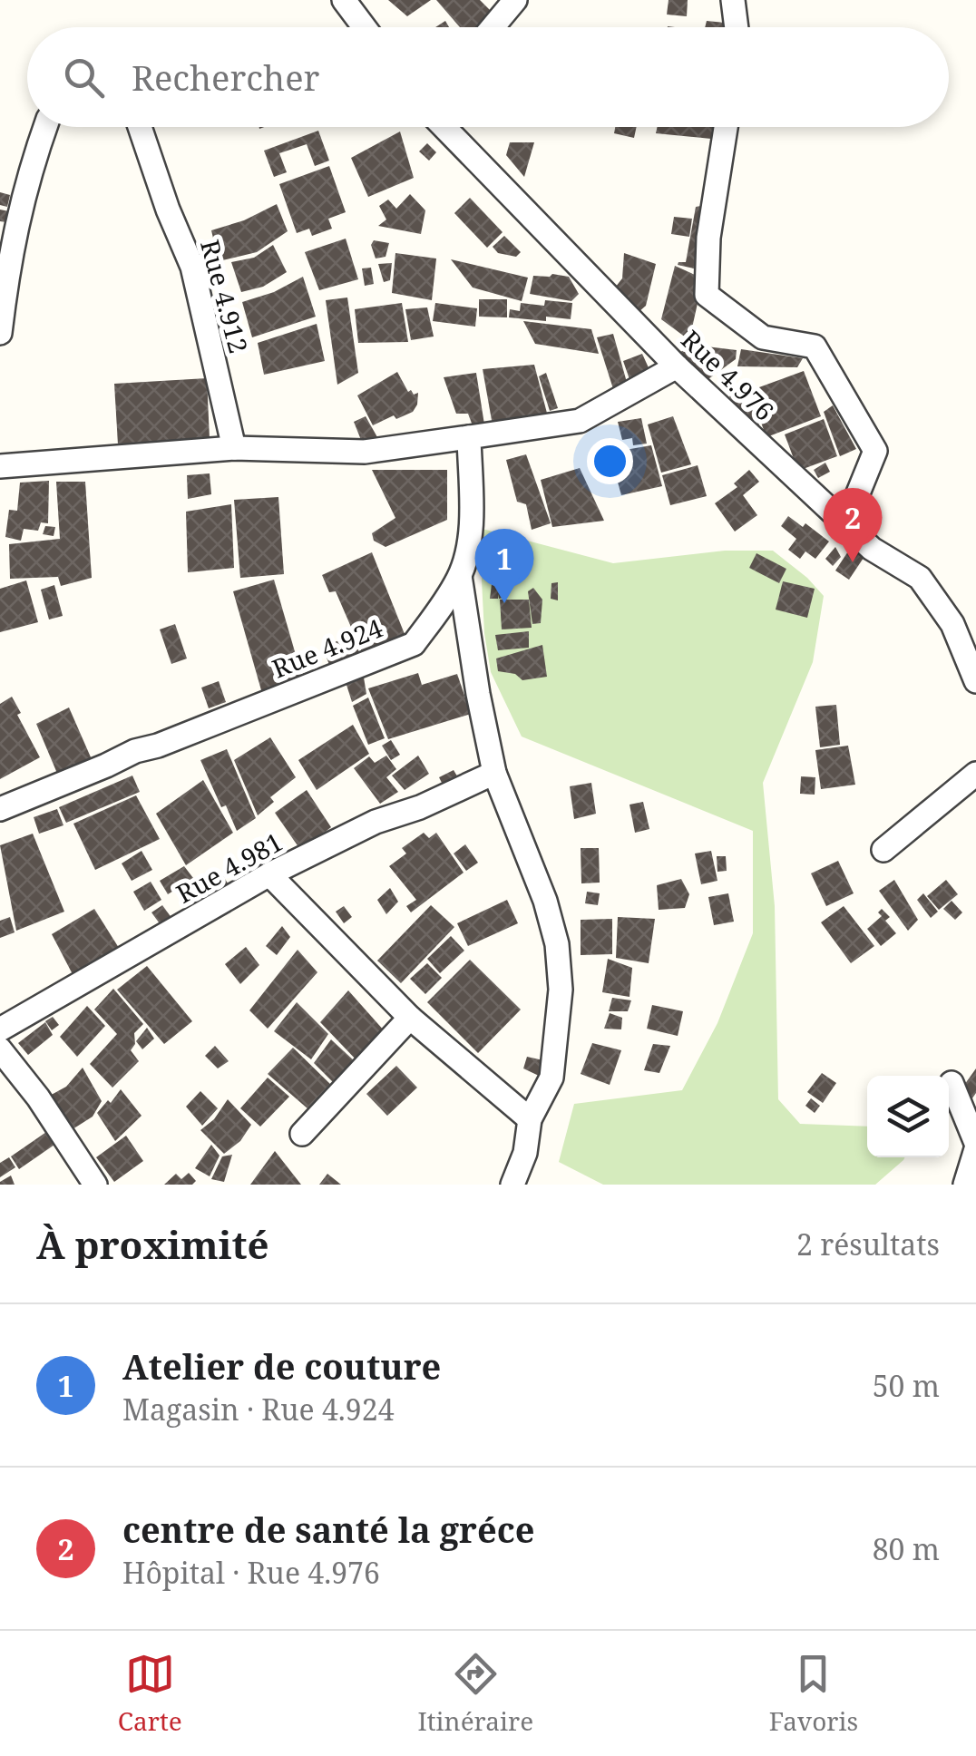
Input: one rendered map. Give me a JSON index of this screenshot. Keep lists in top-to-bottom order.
{
  "streets": {
    "street": [
      "Rue 4.912",
      "Rue 4.976",
      "Rue 4.924",
      "Rue 4.981"
    ]
  },
  "page": {
    "search": "Rechercher",
    "pins": ["2", "1"],
    "heading": ["À proximité", "2 résultats"],
    "list": [
      {
        "mark": "1",
        "name": "Atelier de couture",
        "note": "Magasin · Rue 4.924",
        "value": "50 m"
      },
      {
        "mark": "2",
        "name": "centre de santé la gréce",
        "note": "Hôpital · Rue 4.976",
        "value": "80 m"
      }
    ],
    "nav": ["Carte", "Itinéraire", "Favoris"]
  }
}
